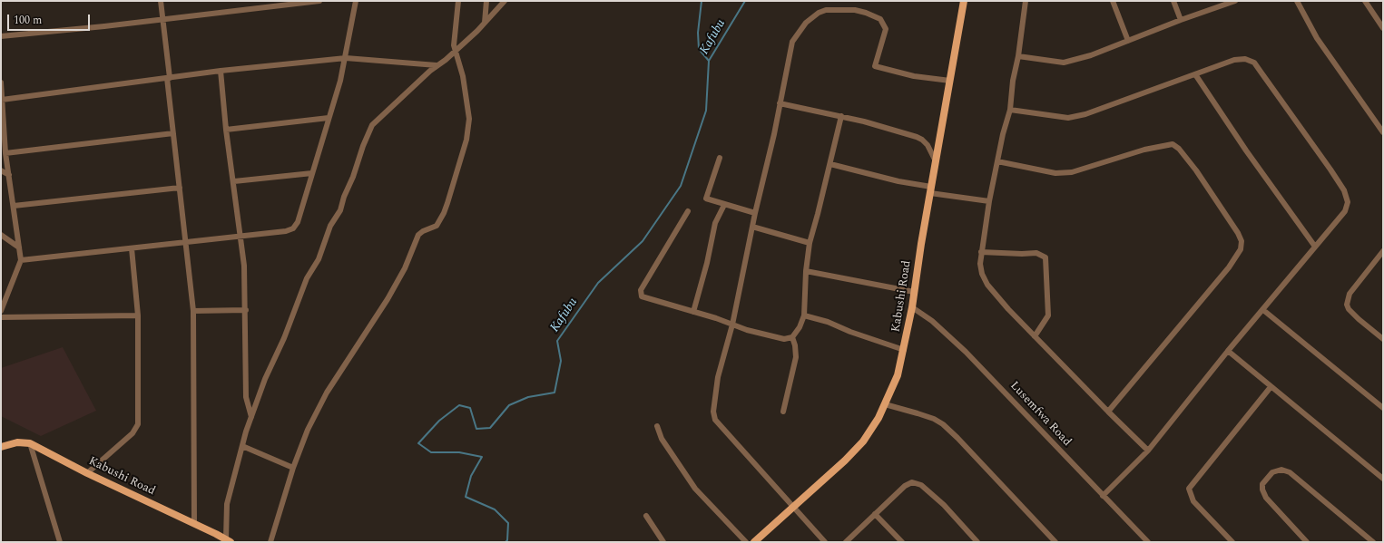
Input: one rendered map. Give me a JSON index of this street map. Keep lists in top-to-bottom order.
{
  "streets": {
    "main road": ["Kabushi Road"],
    "street": ["Lusemfwa Road"]
  },
  "crossings": [
    ["Kabushi Road", "Lusemfwa Road"]
  ],
  "water": ["Kafubu"],
  "scale_bar": "100 m"
}
